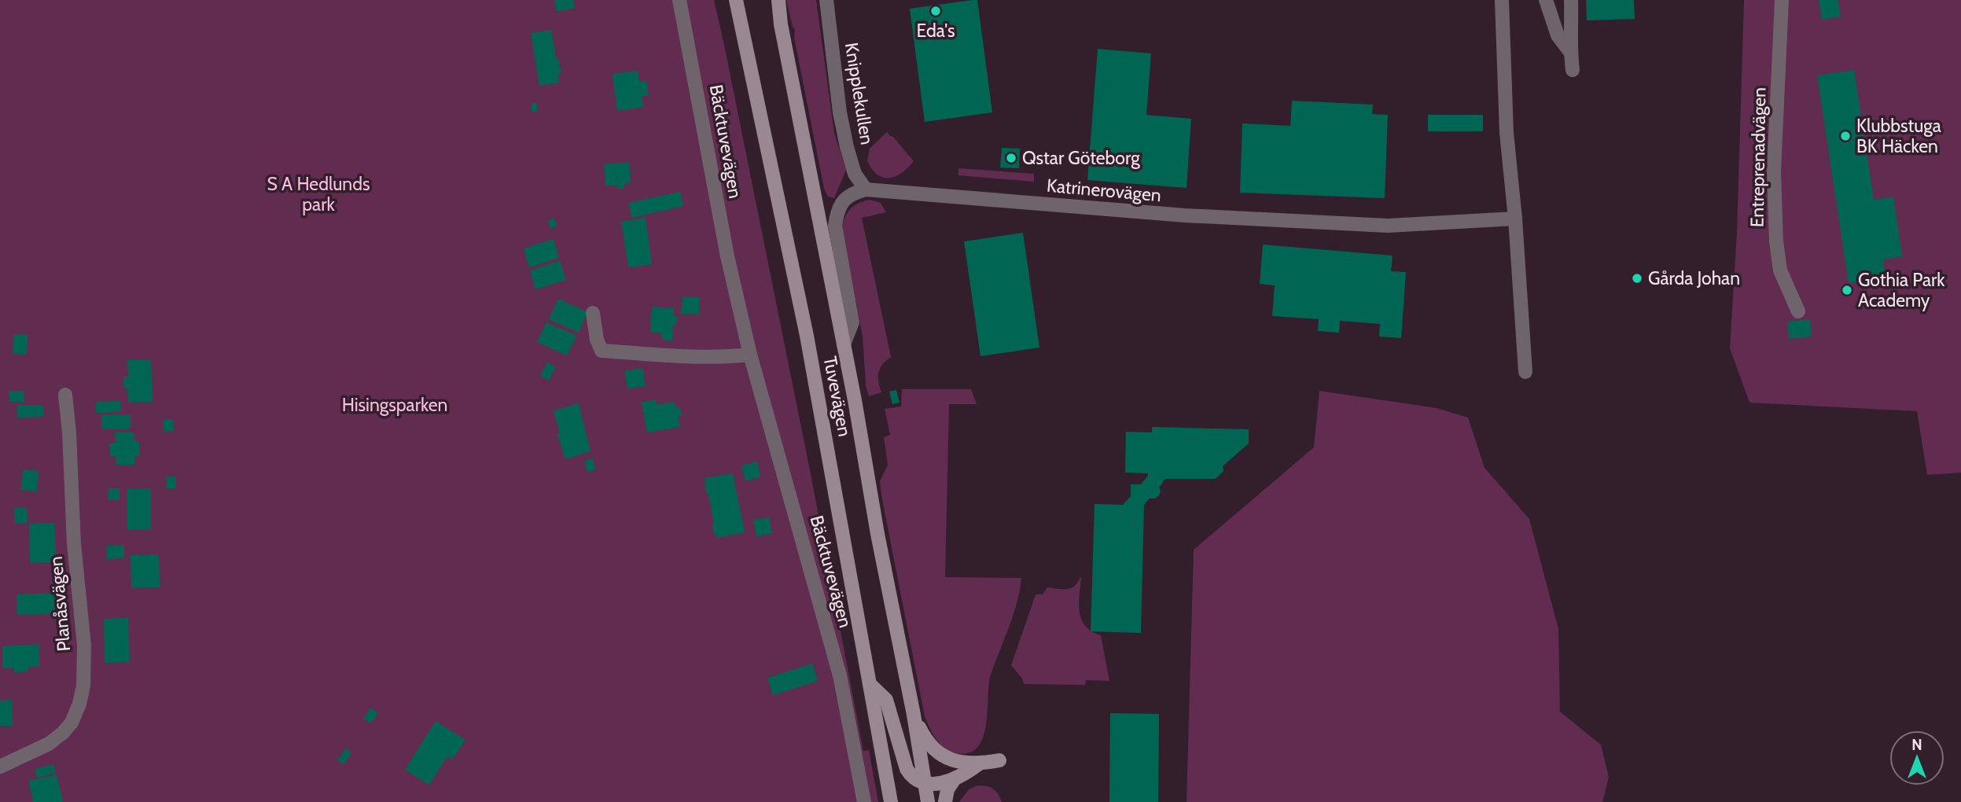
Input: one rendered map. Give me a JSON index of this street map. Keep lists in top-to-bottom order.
{
  "streets": {
    "main road": ["Tuvevägen"],
    "street": [
      "Knipplekullen",
      "Bäcktuvevägen",
      "Entreprenadvägen",
      "Katrinerovägen",
      "Planåsvägen"
    ]
  },
  "crossings": [
    ["Knipplekullen", "Katrinerovägen"]
  ],
  "parks": ["S A Hedlunds park", "Hisingsparken"],
  "places": [
    "Eda's",
    "Klubbstuga BK Häcken",
    "Qstar Göteborg",
    "Gårda Johan",
    "Gothia Park Academy"
  ],
  "north": "top"
}
